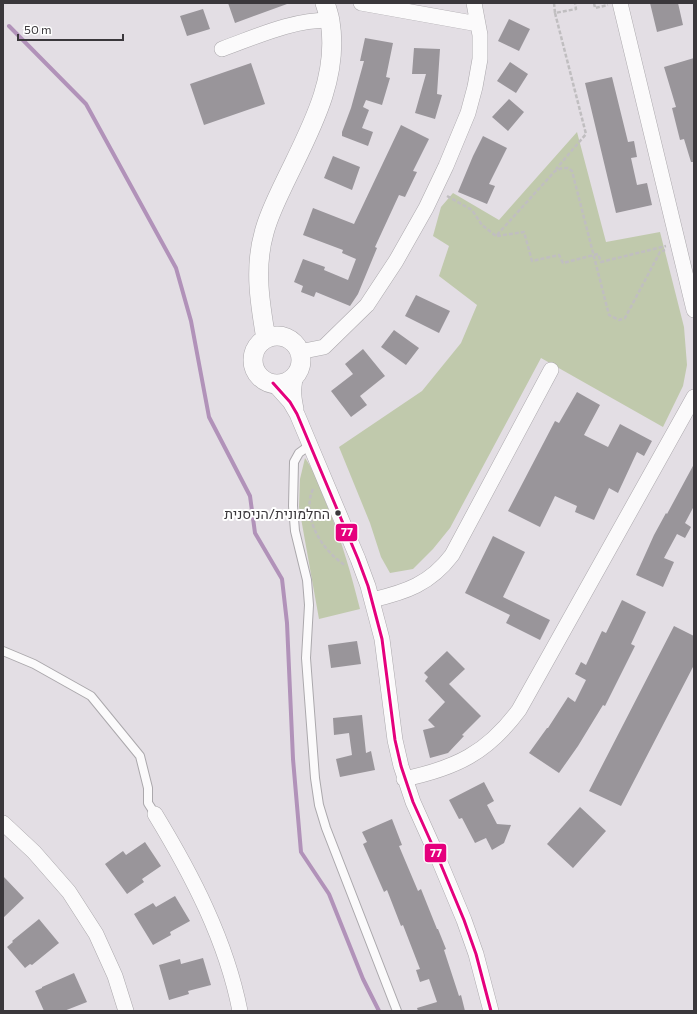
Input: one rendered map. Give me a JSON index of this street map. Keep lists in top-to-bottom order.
{
  "places": ["החלמונית/הניסנית"],
  "lines": ["transit line 77"],
  "scale_bar": "50 m"
}
